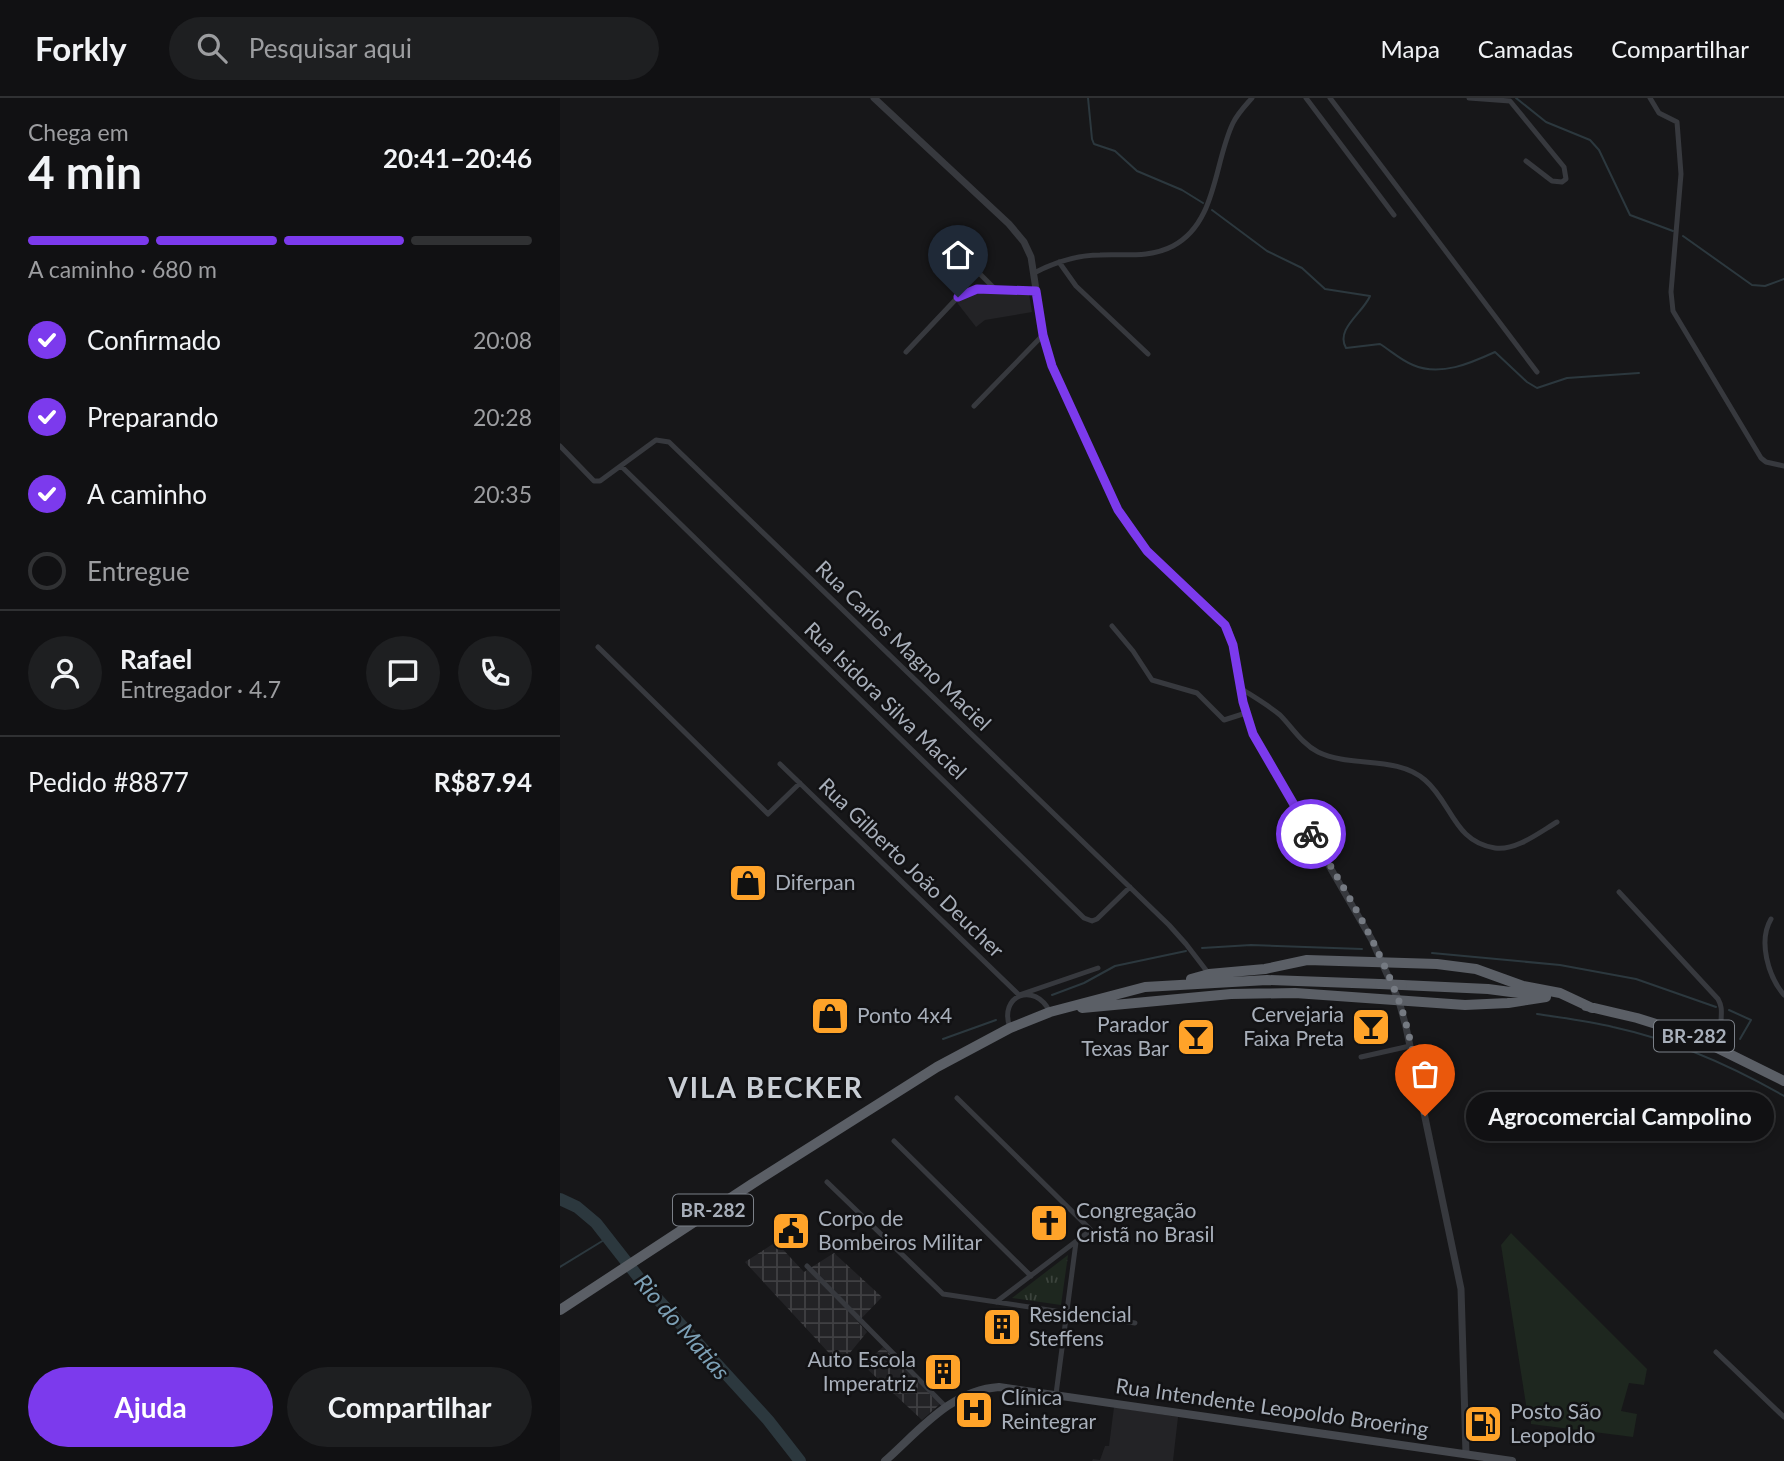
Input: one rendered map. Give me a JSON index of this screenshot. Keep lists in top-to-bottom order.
{
  "streets": {
    "highway": ["BR-282"],
    "main road": ["Rua Intendente Leopoldo Broering"],
    "street": ["Rua Carlos Magno Maciel", "Rua Isidora Silva Maciel", "Rua Gilberto João Deucher"]
  },
  "crossings": [
    ["Rua Carlos Magno Maciel", "Rua Isidora Silva Maciel"],
    ["Rua Gilberto João Deucher", "BR-282"]
  ],
  "districts": ["VILA BECKER"],
  "water": ["Rio do Matias"],
  "places": {
    "shop": ["Diferpan", "Ponto 4x4"],
    "bar": ["Cervejaria Faixa Preta", "Parador Texas Bar"],
    "other": ["Agrocomercial Campolino"],
    "church": ["Congregação Cristã no Brasil"],
    "public building": ["Corpo de Bombeiros Militar"],
    "building": ["Residencial Steffens", "Auto Escola Imperatriz"],
    "hospital": ["Clínica Reintegrar"],
    "fuel station": ["Posto São Leopoldo"]
  },
  "page": {
    "header": "Forkly",
    "search": "Pesquisar aqui",
    "nav": ["Mapa", "Camadas", "Compartilhar"],
    "heading": ["4 min", "Chega em", "20:41–20:46"],
    "panel": [
      "Rafael",
      "Entregador · 4.7",
      "Pedido #8877",
      "R$87.94"
    ],
    "bar": "A caminho · 680 m",
    "list": [
      ["Confirmado", "20:08"],
      ["Preparando", "20:28"],
      ["A caminho", "20:35"],
      "Entregue"
    ],
    "bubble": "Agrocomercial Campolino",
    "buttons": ["Ajuda", "Compartilhar"]
  }
}
